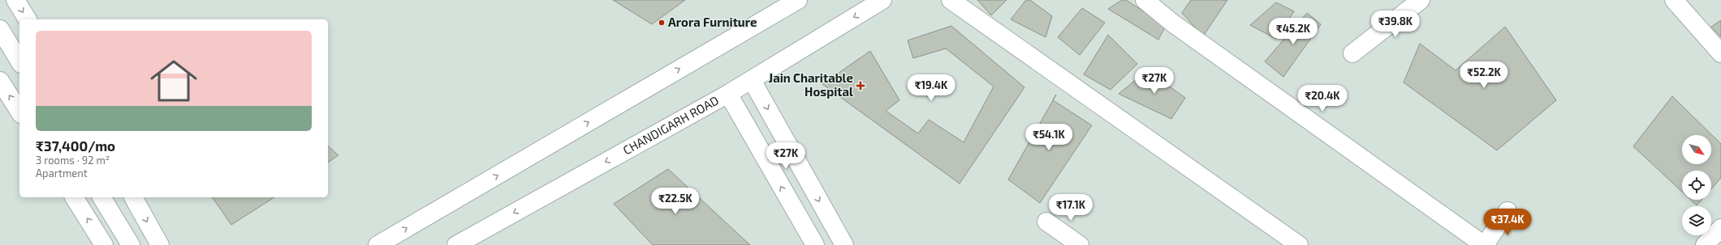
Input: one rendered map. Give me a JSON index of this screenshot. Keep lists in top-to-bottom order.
{
  "streets": {
    "street": ["CHANDIGARH ROAD"]
  },
  "places": {
    "other": ["Arora Furniture"],
    "health": ["Jain Charitable Hospital"]
  },
  "north": "bottom right",
  "page": {
    "price": [
      "₹39.8K",
      "₹45.2K",
      "₹52.2K",
      "₹27K",
      "₹19.4K",
      "₹20.4K",
      "₹54.1K",
      "₹27K",
      "₹22.5K",
      "₹17.1K",
      "₹37.4K"
    ],
    "list": [
      {
        "name": "₹37,400/mo",
        "note": "3 rooms · 92 m² · Apartment"
      }
    ]
  }
}
